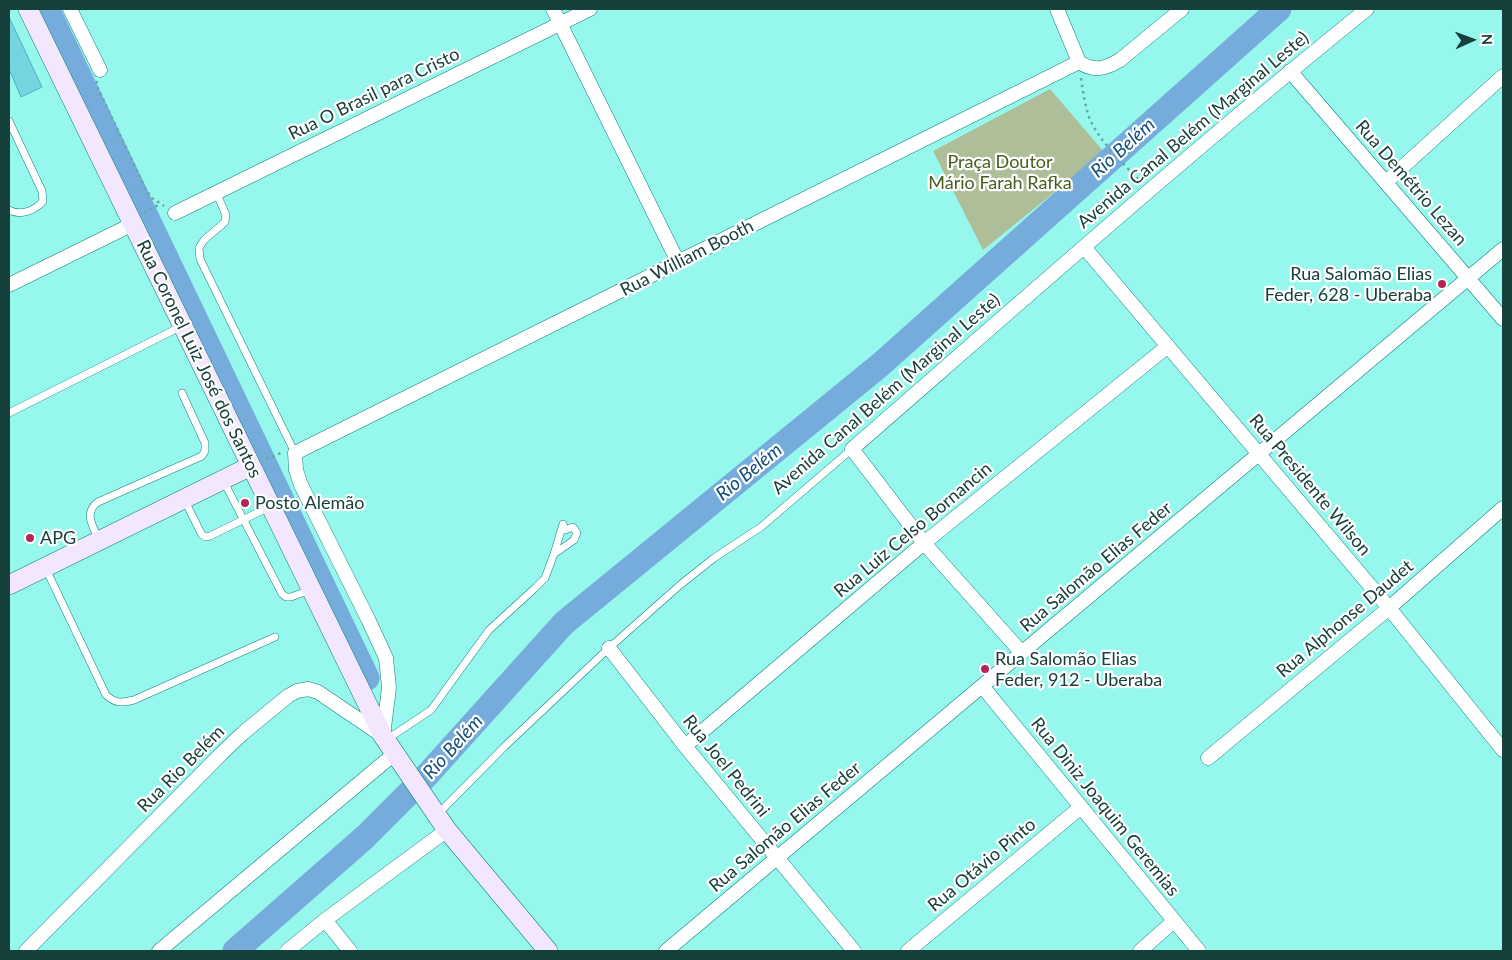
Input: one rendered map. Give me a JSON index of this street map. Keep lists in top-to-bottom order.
{
  "streets": {
    "street": [
      "Rua O Brasil para Cristo",
      "Avenida Canal Belém (Marginal Leste)",
      "Rua Demétrio Lezan",
      "Rua William Booth",
      "Rua Coronel Luiz José dos Santos",
      "Rua Presidente Wilson",
      "Rua Luiz Celso Bornancin",
      "Rua Salomão Elias Feder",
      "Rua Alphonse Daudet",
      "Rua Joel Pedrini",
      "Rua Rio Belém",
      "Rua Diniz Joaquim Geremias",
      "Rua Otávio Pinto"
    ]
  },
  "crossings": [
    ["Avenida Canal Belém (Marginal Leste)", "Rua Demétrio Lezan"],
    ["Avenida Canal Belém (Marginal Leste)", "Rua Coronel Luiz José dos Santos"],
    ["Avenida Canal Belém (Marginal Leste)", "Rua Presidente Wilson"],
    ["Avenida Canal Belém (Marginal Leste)", "Rua Joel Pedrini"],
    ["Rua Demétrio Lezan", "Rua Salomão Elias Feder"],
    ["Rua Coronel Luiz José dos Santos", "Rua Rio Belém"],
    ["Rua Presidente Wilson", "Rua Luiz Celso Bornancin"],
    ["Rua Presidente Wilson", "Rua Salomão Elias Feder"],
    ["Rua Presidente Wilson", "Rua Alphonse Daudet"],
    ["Rua Luiz Celso Bornancin", "Rua Joel Pedrini"],
    ["Rua Salomão Elias Feder", "Rua Joel Pedrini"],
    ["Rua Salomão Elias Feder", "Rua Diniz Joaquim Geremias"],
    ["Rua Diniz Joaquim Geremias", "Rua Otávio Pinto"]
  ],
  "water": ["Rio Belém"],
  "parks": ["Praça Doutor Mário Farah Rafka"],
  "places": [
    "Rua Salomão Elias Feder, 628 - Uberaba",
    "Posto Alemão",
    "APG",
    "Rua Salomão Elias Feder, 912 - Uberaba"
  ],
  "north": "right"
}
